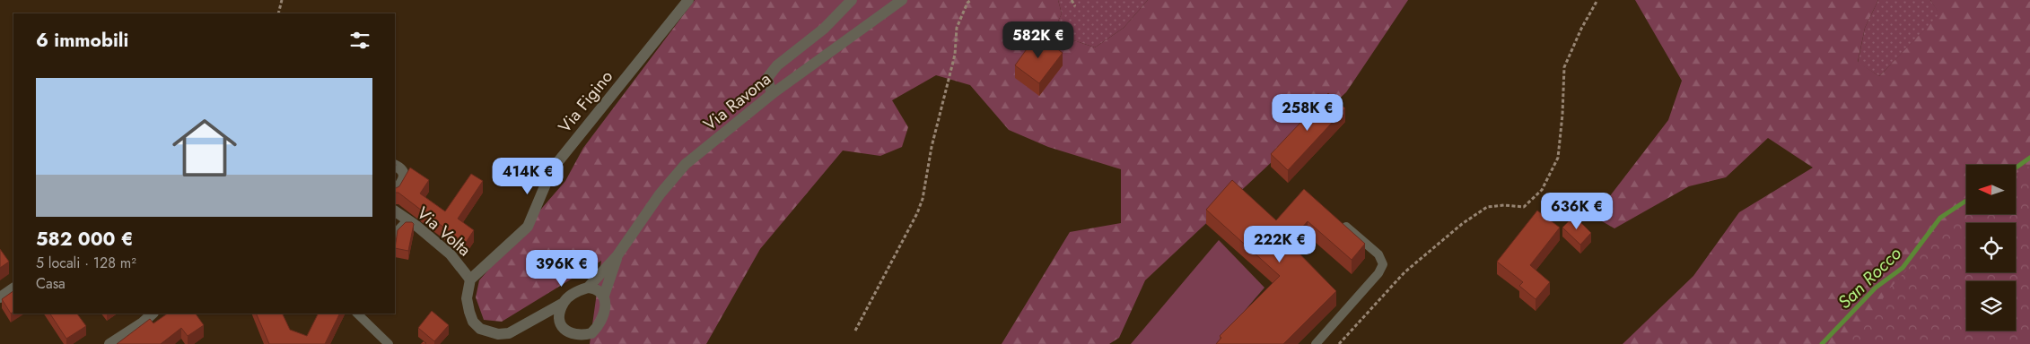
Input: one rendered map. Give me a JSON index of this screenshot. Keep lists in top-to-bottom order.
{
  "streets": {
    "street": ["Via Figino", "Via Ravona", "Via Volta"]
  },
  "crossings": [
    ["Via Figino", "Via Volta"]
  ],
  "water": ["San Rocco"],
  "north": "left",
  "page": {
    "heading": "6 immobili",
    "price": [
      "582K €",
      "258K €",
      "414K €",
      "636K €",
      "222K €",
      "396K €"
    ],
    "list": [
      {
        "name": "582 000 €",
        "note": "5 locali · 128 m² · Casa"
      }
    ]
  }
}
